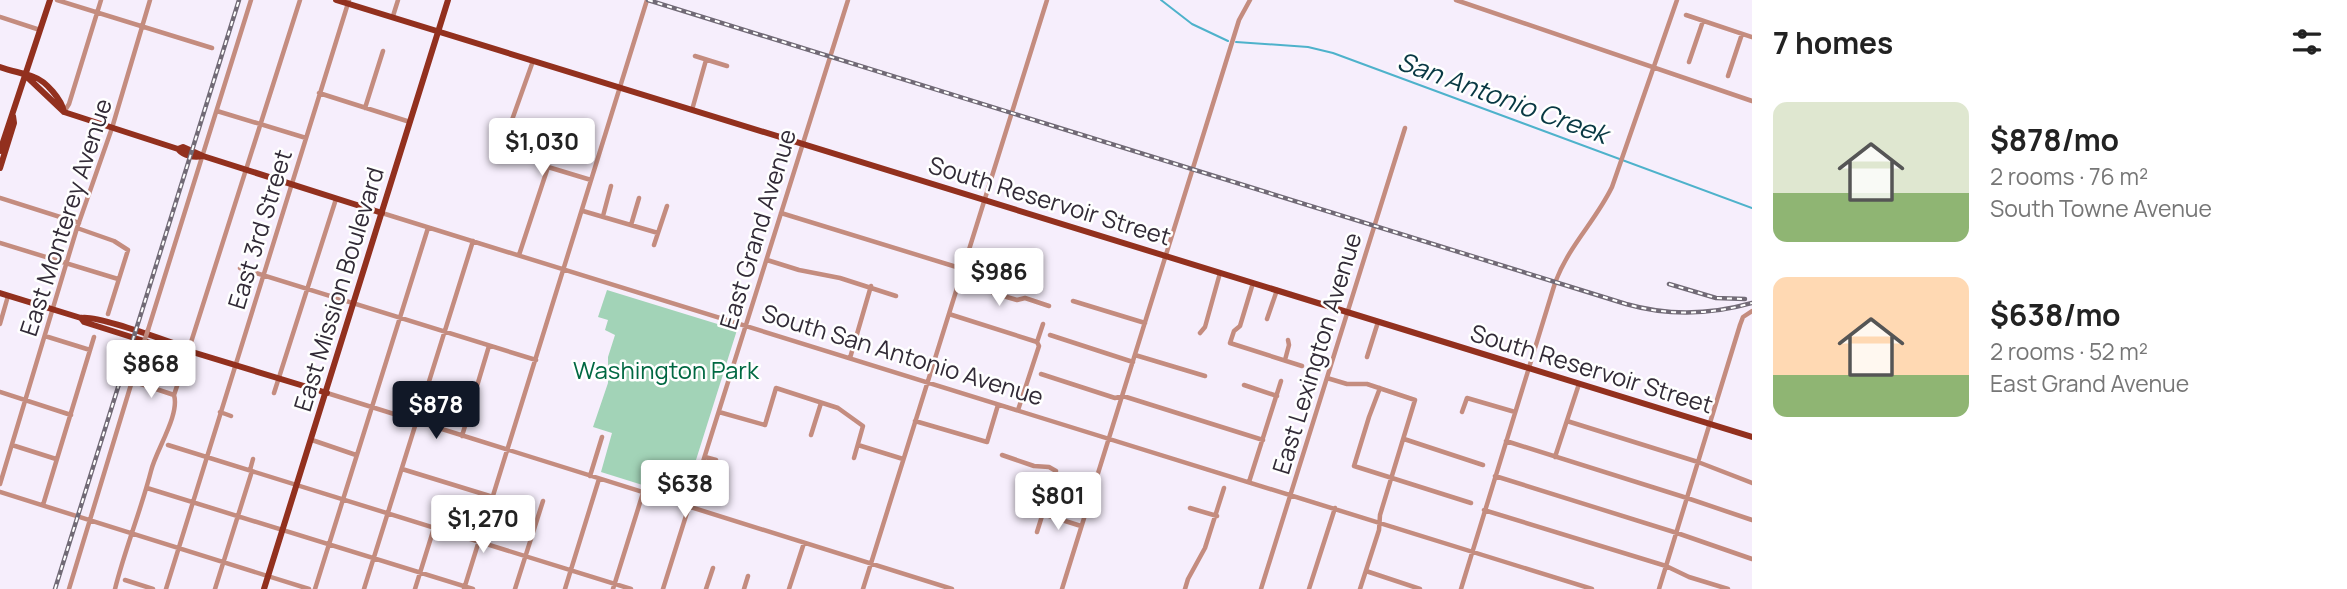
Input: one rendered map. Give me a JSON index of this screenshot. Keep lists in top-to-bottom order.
{
  "streets": {
    "main road": ["South Reservoir Street", "East Mission Boulevard", "South San Antonio Avenue"],
    "street": [
      "East Monterey Avenue",
      "East 3rd Street",
      "East Grand Avenue",
      "East Lexington Avenue"
    ]
  },
  "crossings": [
    ["South Reservoir Street", "East 3rd Street"],
    ["South Reservoir Street", "East Grand Avenue"],
    ["South Reservoir Street", "East Mission Boulevard"],
    ["South Reservoir Street", "East Lexington Avenue"],
    ["East Monterey Avenue", "South San Antonio Avenue"],
    ["East 3rd Street", "South San Antonio Avenue"],
    ["East Grand Avenue", "South San Antonio Avenue"],
    ["East Mission Boulevard", "South San Antonio Avenue"],
    ["East Lexington Avenue", "South San Antonio Avenue"]
  ],
  "water": ["San Antonio Creek"],
  "parks": ["Washington Park"],
  "page": {
    "heading": "7 homes",
    "list": [
      {
        "name": "$878/mo",
        "note": "2 rooms · 76 m² · South Towne Avenue"
      },
      {
        "name": "$638/mo",
        "note": "2 rooms · 52 m² · East Grand Avenue"
      }
    ],
    "price": [
      "$1,030",
      "$986",
      "$868",
      "$878",
      "$638",
      "$801",
      "$1,270"
    ]
  }
}
